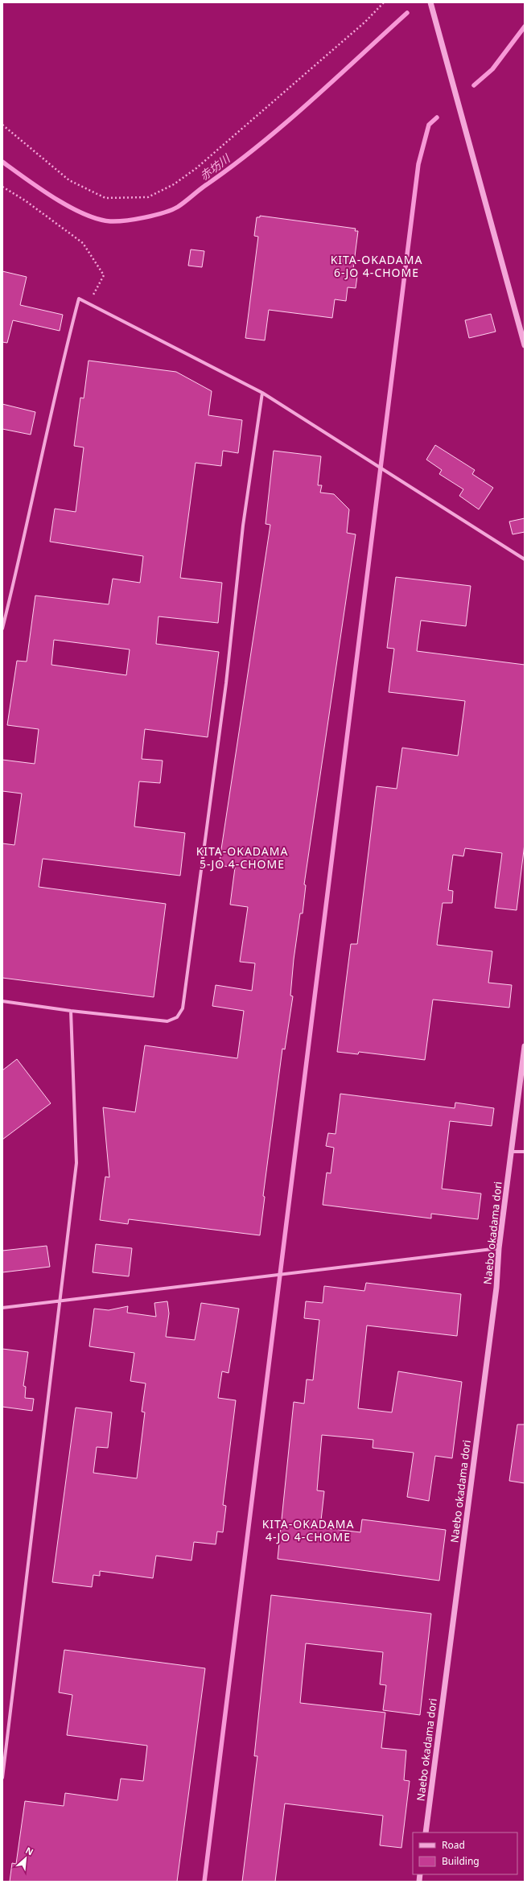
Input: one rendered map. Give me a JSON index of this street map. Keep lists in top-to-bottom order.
{
  "streets": {
    "street": ["Naebo okadama dori"]
  },
  "districts": ["KITA-OKADAMA 6-JO 4-CHOME", "KITA-OKADAMA 5-JO 4-CHOME", "KITA-OKADAMA 4-JO 4-CHOME"],
  "water": ["赤坊川"],
  "legend": ["Road", "Building"],
  "north": "top right"
}
